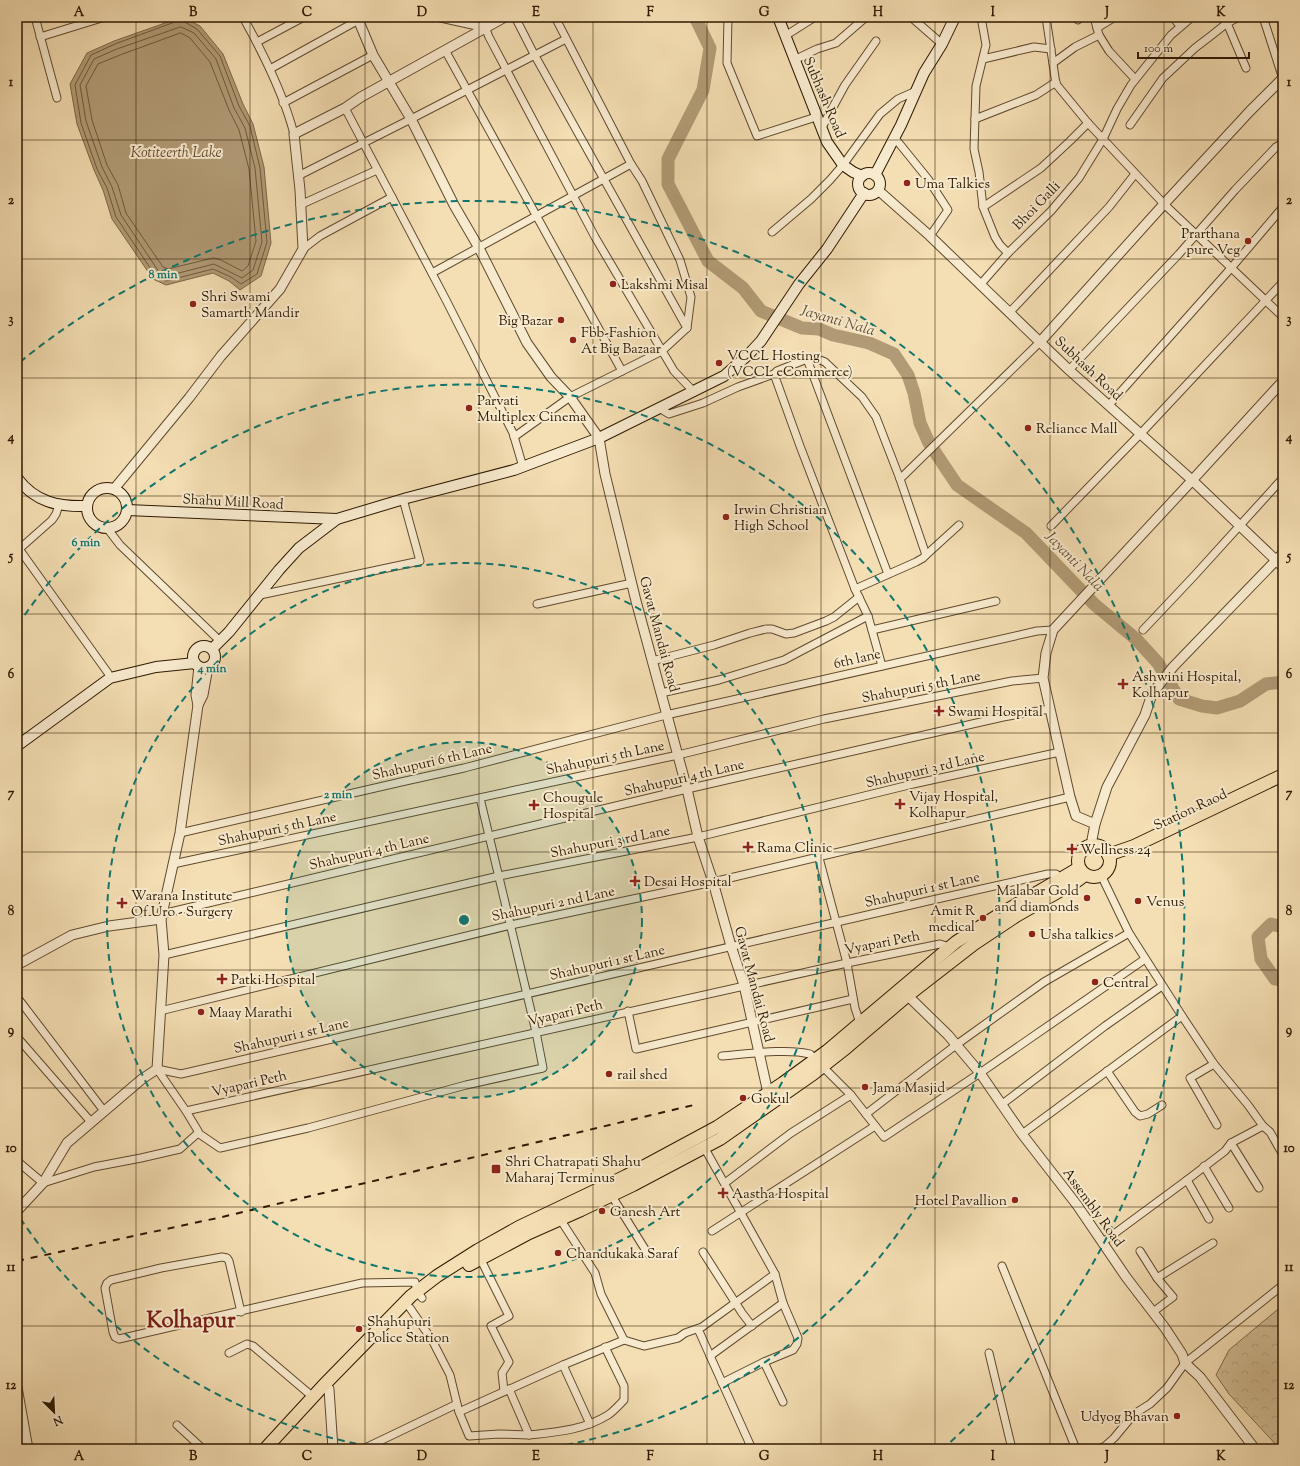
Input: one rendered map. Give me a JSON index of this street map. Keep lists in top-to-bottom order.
{
  "streets": {
    "highway": ["Station Raod"],
    "main road": ["Subhash Road", "Shahu Mill Road"],
    "street": [
      "Bhoi Galli",
      "Gavat Mandai Road",
      "6th lane",
      "Shahupuri 5 th Lane",
      "Shahupuri 6 th Lane",
      "Shahupuri 3 rd Lane",
      "Shahupuri 4 th Lane",
      "Shahupuri 1 st Lane",
      "Shahupuri 2 nd Lane",
      "Vyapari Peth",
      "Assembly Road"
    ]
  },
  "crossings": [
    ["Subhash Road", "Bhoi Galli"],
    ["Gavat Mandai Road", "6th lane"],
    ["Gavat Mandai Road", "Shahupuri 5 th Lane"],
    ["Gavat Mandai Road", "Shahupuri 6 th Lane"],
    ["Gavat Mandai Road", "Shahupuri 3 rd Lane"],
    ["Gavat Mandai Road", "Shahupuri 4 th Lane"],
    ["Gavat Mandai Road", "Shahupuri 1 st Lane"],
    ["Gavat Mandai Road", "Shahupuri 2 nd Lane"],
    ["Gavat Mandai Road", "Vyapari Peth"],
    ["6th lane", "Shahupuri 6 th Lane"]
  ],
  "districts": ["Kolhapur"],
  "water": ["Kotiteerth Lake", "Jayanti Nala"],
  "places": {
    "other": [
      "Uma Talkies",
      "Prarthana pure Veg",
      "Lakshmi Misal",
      "Shri Swami Samarth Mandir",
      "Big Bazar",
      "Fbb-Fashion At Big Bazaar",
      "VCCL Hosting (VCCL eCommerce)",
      "Parvati Multiplex Cinema",
      "Reliance Mall",
      "Irwin Christian High School",
      "Malabar Gold and diamonds",
      "Venus",
      "Amit R medical",
      "Usha talkies",
      "Central",
      "Maay Marathi",
      "rail shed",
      "Jama Masjid",
      "Gokul",
      "Hotel Pavallion",
      "Ganesh Art",
      "Chandukaka Saraf",
      "Shahupuri Police Station",
      "Udyog Bhavan"
    ],
    "health": [
      "Ashwini Hospital, Kolhapur",
      "Swami Hospital",
      "Vijay Hospital, Kolhapur",
      "Chougule Hospital",
      "Rama Clinic",
      "Wellness 24",
      "Desai Hospital",
      "Warana Institute Of Uro - Surgery",
      "Patki Hospital",
      "Aastha Hospital"
    ],
    "transit": ["Shri Chatrapati Shahu Maharaj Terminus"]
  },
  "scale_bar": "100 m",
  "north": "bottom right",
  "grid": {
    "columns": [
      "A",
      "B",
      "C",
      "D",
      "E",
      "F",
      "G",
      "H",
      "I",
      "J",
      "K"
    ],
    "rows": [
      "1",
      "2",
      "3",
      "4",
      "5",
      "6",
      "7",
      "8",
      "9",
      "10",
      "11",
      "12"
    ]
  },
  "rings": [
    "8 min",
    "6 min",
    "4 min",
    "2 min"
  ]
}
